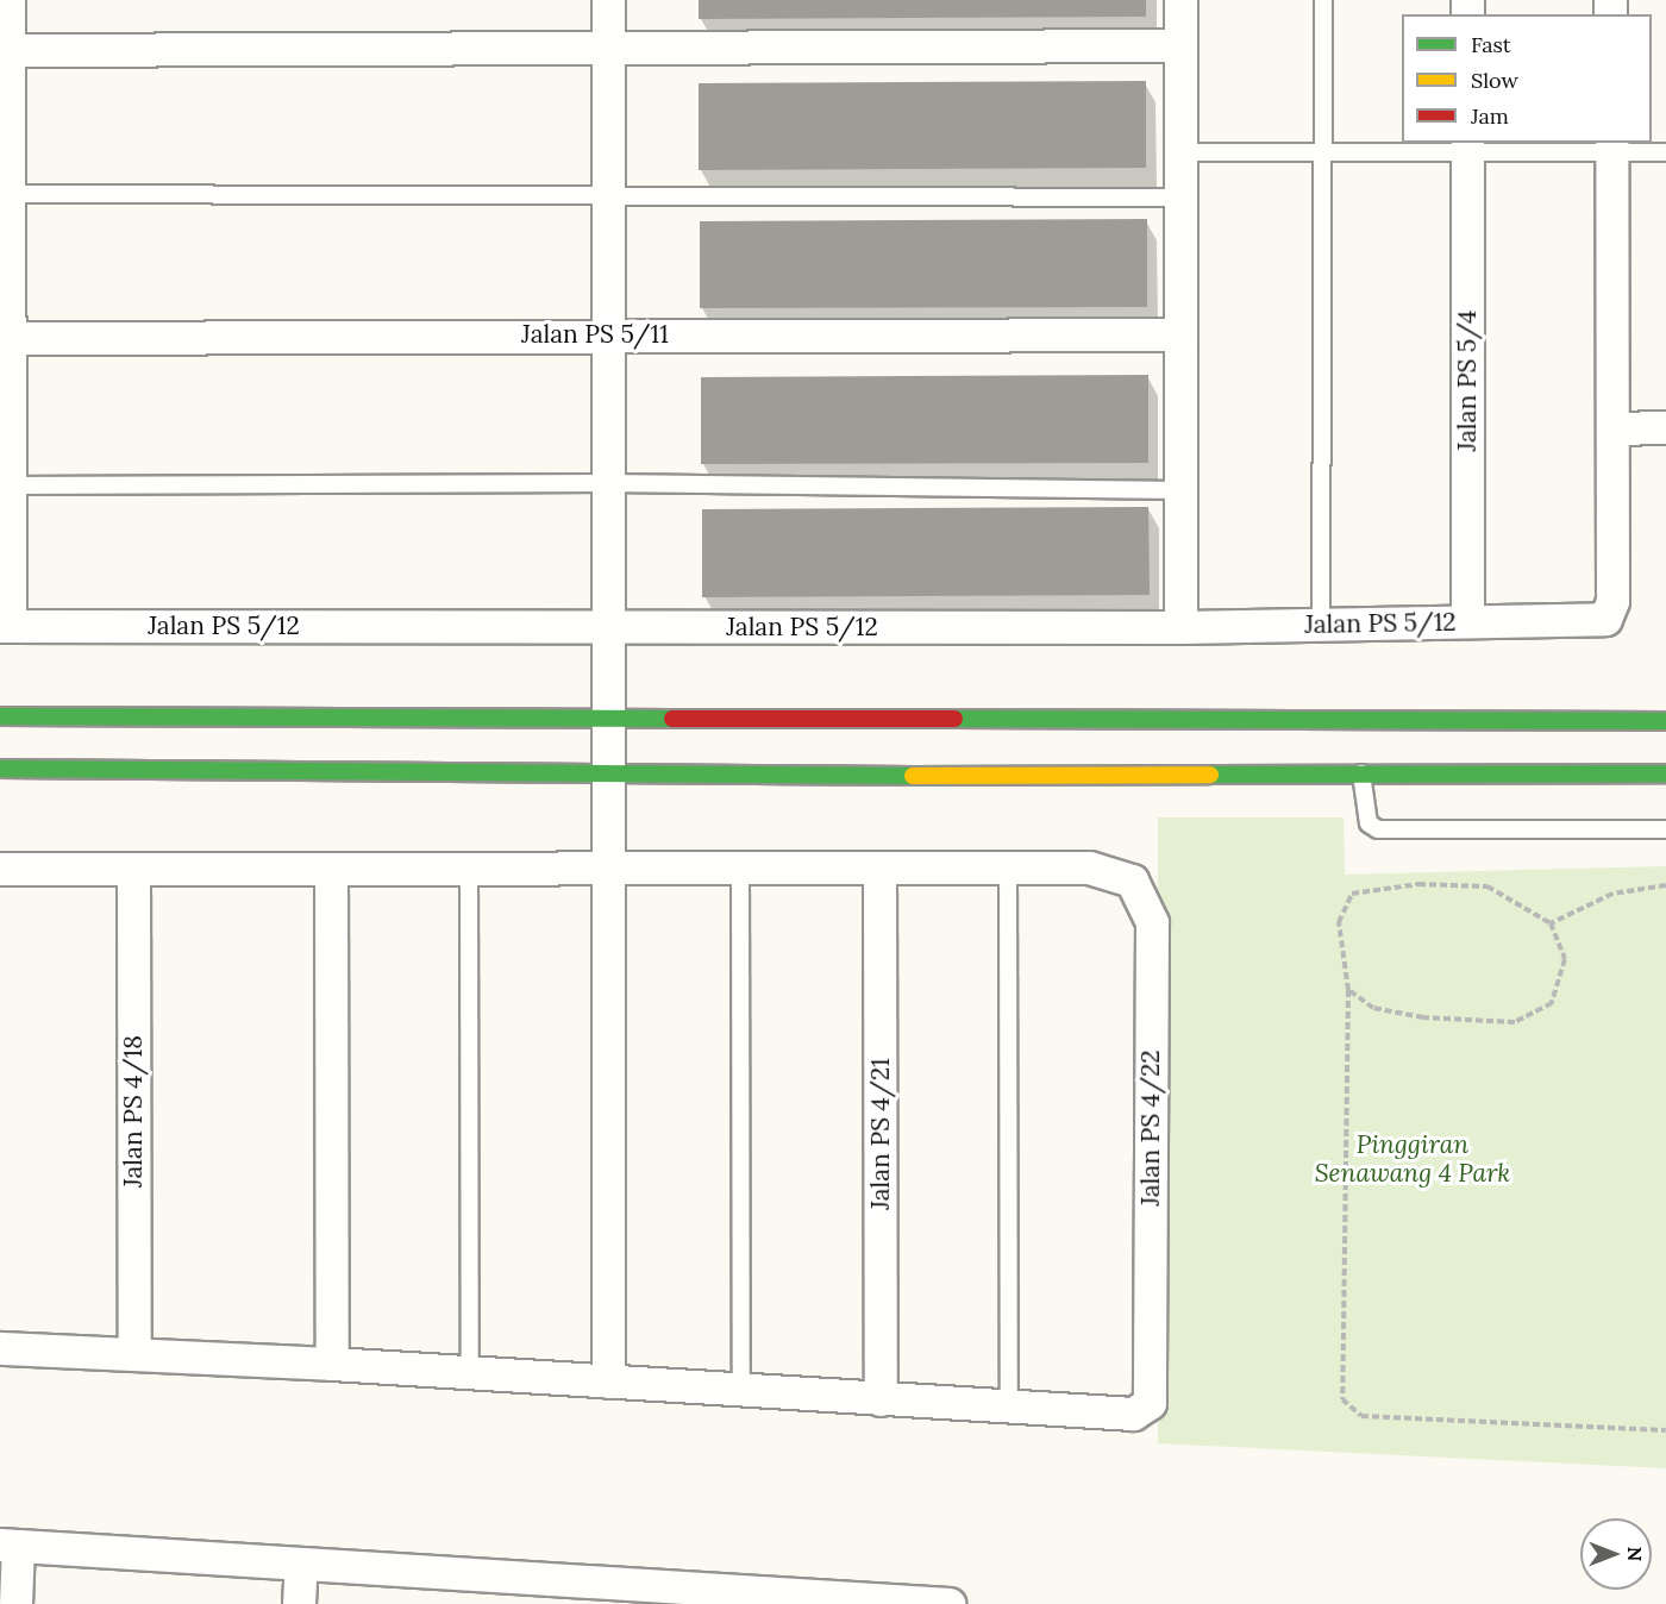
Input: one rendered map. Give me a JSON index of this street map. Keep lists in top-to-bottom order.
{
  "streets": {
    "street": [
      "Jalan PS 5/11",
      "Jalan PS 5/4",
      "Jalan PS 5/12",
      "Jalan PS 4/18",
      "Jalan PS 4/22",
      "Jalan PS 4/21"
    ]
  },
  "crossings": [
    ["Jalan PS 5/4", "Jalan PS 5/12"]
  ],
  "parks": ["Pinggiran Senawang 4 Park"],
  "legend": ["Fast", "Slow", "Jam"],
  "north": "right"
}
